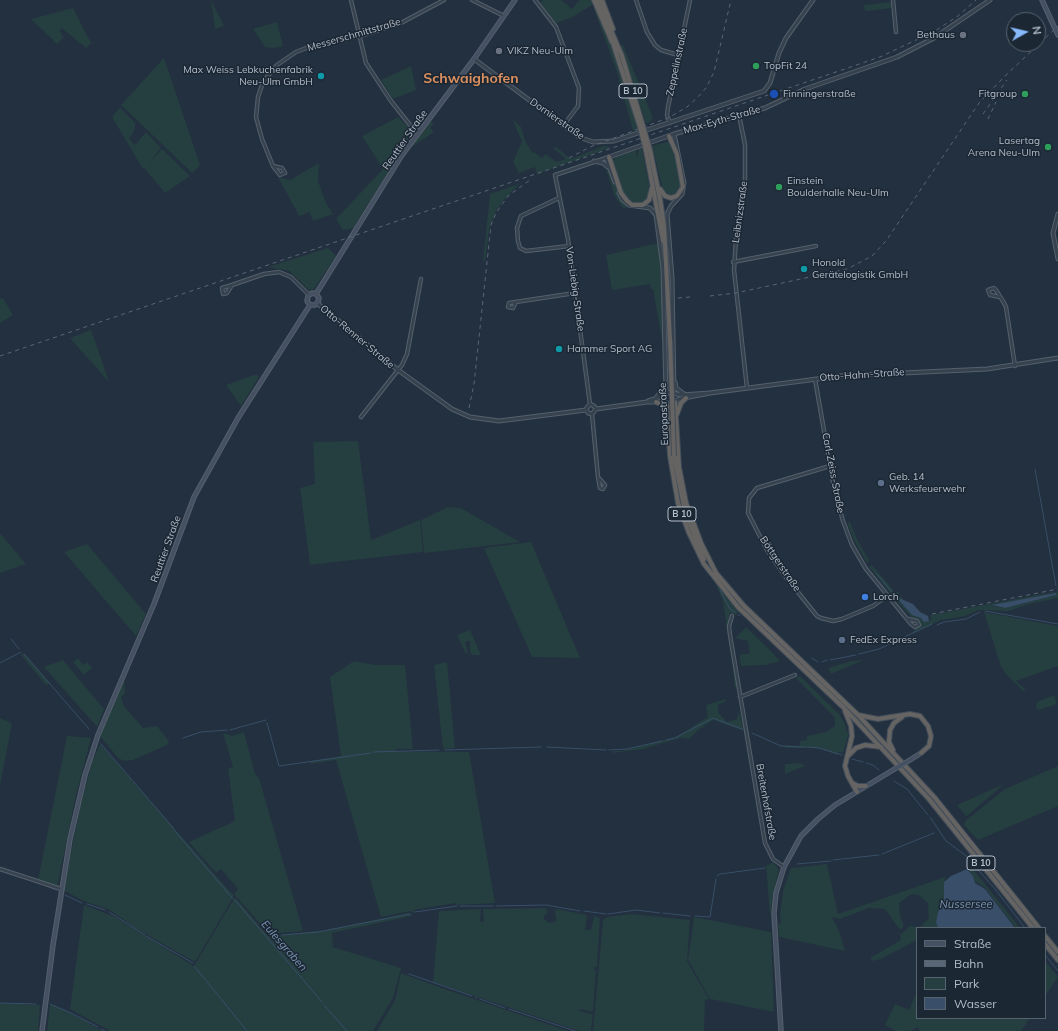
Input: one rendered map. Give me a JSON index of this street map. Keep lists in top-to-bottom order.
{
  "streets": {
    "highway": ["B 10", "Europastraße"],
    "main road": ["Reuttier Straße"],
    "street": [
      "Messerschmittstraße",
      "Zeppelinstraße",
      "Dornierstraße",
      "Max-Eyth-Straße",
      "Leibnizstraße",
      "Von-Liebig-Straße",
      "Otto-Renner-Straße",
      "Otto-Hahn-Straße",
      "Carl-Zeiss-Straße",
      "Böttgerstraße",
      "Breitenhofstraße"
    ]
  },
  "crossings": [
    ["Zeppelinstraße", "Dornierstraße"],
    ["B 10", "Otto-Hahn-Straße"],
    ["B 10", "Europastraße"],
    ["Dornierstraße", "Reuttier Straße"],
    ["Max-Eyth-Straße", "Leibnizstraße"],
    ["Max-Eyth-Straße", "Von-Liebig-Straße"],
    ["Max-Eyth-Straße", "Europastraße"],
    ["Reuttier Straße", "Otto-Renner-Straße"],
    ["Leibnizstraße", "Otto-Hahn-Straße"],
    ["Von-Liebig-Straße", "Otto-Renner-Straße"],
    ["Otto-Hahn-Straße", "Europastraße"],
    ["Otto-Hahn-Straße", "Carl-Zeiss-Straße"],
    ["Carl-Zeiss-Straße", "Böttgerstraße"]
  ],
  "districts": ["Schwaighofen"],
  "water": ["Nussersee", "Eulesgraben"],
  "places": [
    "Bethaus",
    "VIKZ Neu-Ulm",
    "TopFit 24",
    "Max Weiss Lebkuchenfabrik Neu-Ulm GmbH",
    "Finningerstraße",
    "Fitgroup",
    "Lasertag Arena Neu-Ulm",
    "Einstein Boulderhalle Neu-Ulm",
    "Honold Gerätelogistik GmbH",
    "Hammer Sport AG",
    "Geb. 14 Werksfeuerwehr",
    "Lorch",
    "FedEx Express"
  ],
  "legend": [
    "Straße",
    "Bahn",
    "Park",
    "Wasser"
  ],
  "north": "right"
}
